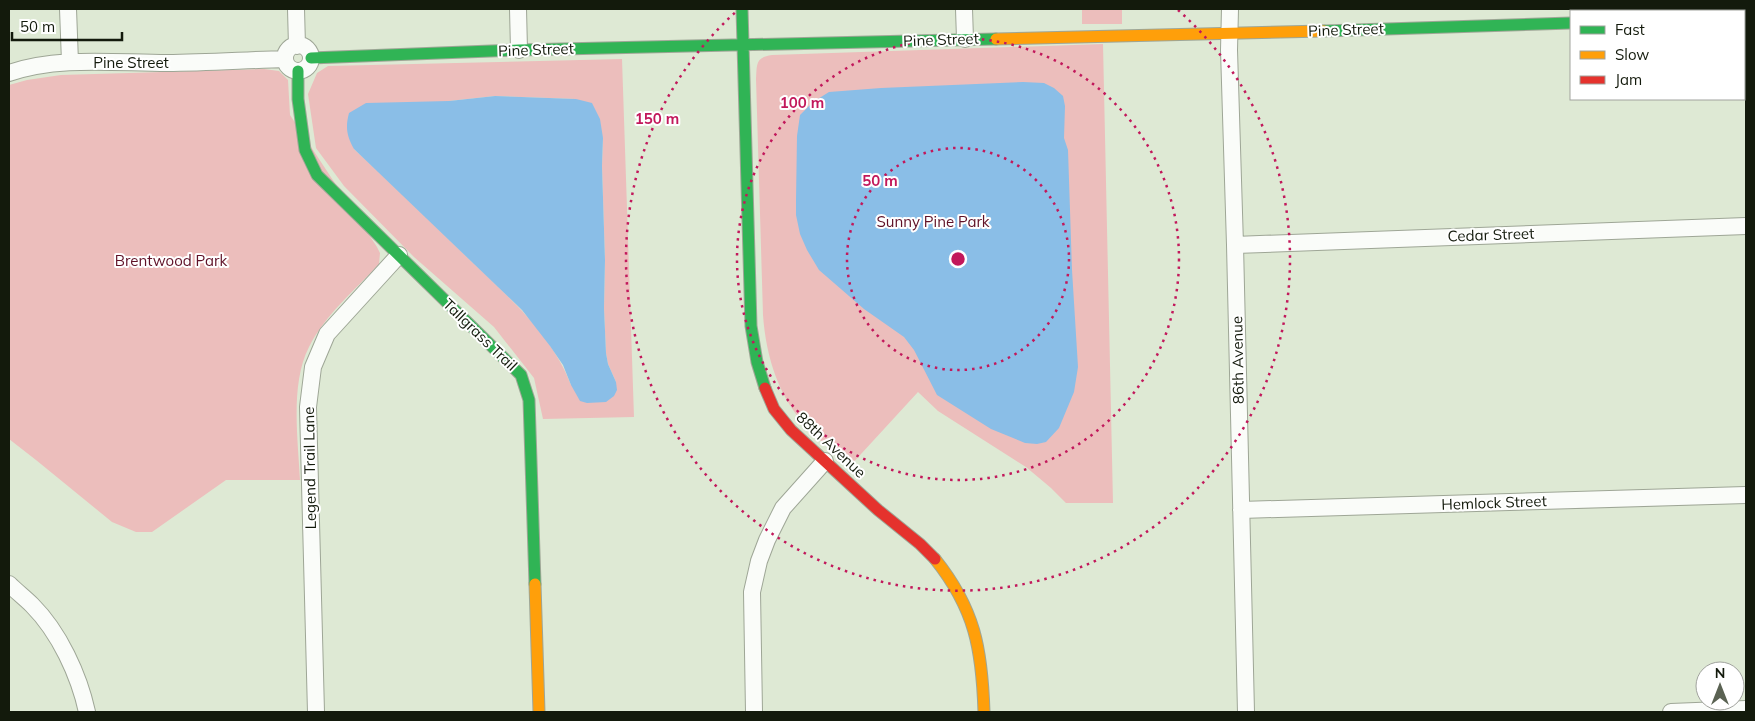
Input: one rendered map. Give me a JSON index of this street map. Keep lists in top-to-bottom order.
{
  "streets": {
    "street": [
      "Pine Street",
      "Cedar Street",
      "Tallgrass Trail",
      "86th Avenue",
      "88th Avenue",
      "Legend Trail Lane",
      "Hemlock Street"
    ]
  },
  "crossings": [
    ["Pine Street", "Tallgrass Trail"],
    ["Pine Street", "86th Avenue"],
    ["Pine Street", "88th Avenue"],
    ["Cedar Street", "86th Avenue"],
    ["Tallgrass Trail", "Legend Trail Lane"],
    ["86th Avenue", "Hemlock Street"]
  ],
  "parks": ["Sunny Pine Park", "Brentwood Park"],
  "legend": ["Fast", "Slow", "Jam"],
  "scale_bar": "50 m",
  "north": "top",
  "rings": ["100 m", "150 m", "50 m"]
}
